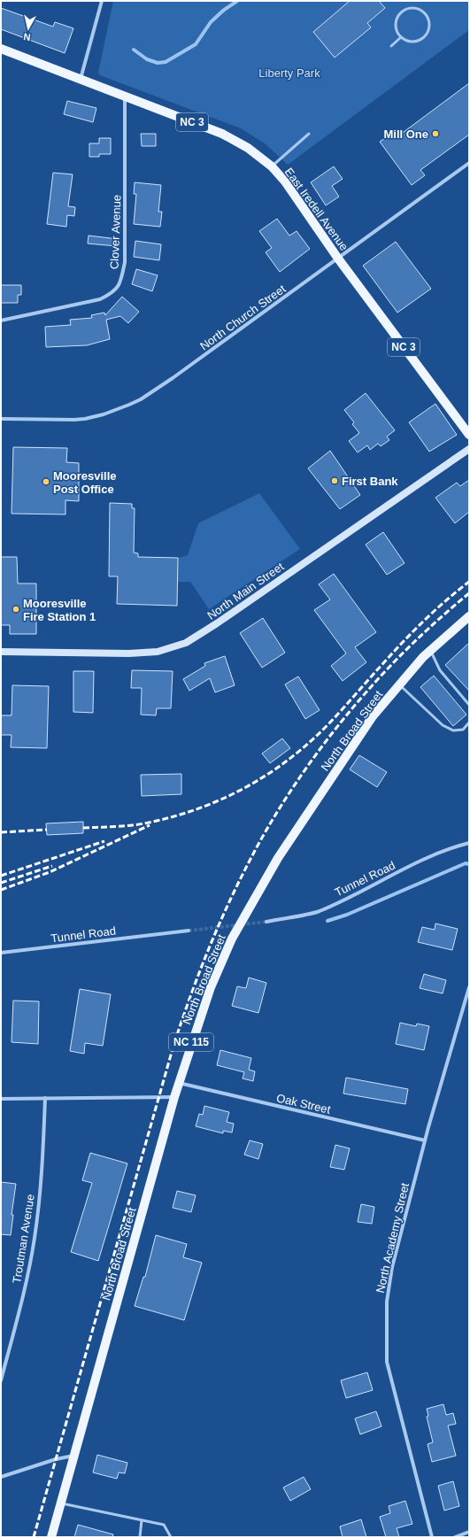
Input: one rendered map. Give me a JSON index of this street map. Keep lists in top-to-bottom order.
{
  "streets": {
    "main road": [
      "NC 3",
      "East Iredell Avenue",
      "North Main Street",
      "North Broad Street",
      "NC 115"
    ],
    "street": [
      "Clover Avenue",
      "North Church Street",
      "Tunnel Road",
      "Oak Street",
      "North Academy Street",
      "Troutman Avenue"
    ]
  },
  "crossings": [
    ["East Iredell Avenue", "Clover Avenue"],
    ["East Iredell Avenue", "North Church Street"],
    ["North Broad Street", "Oak Street"],
    ["Oak Street", "North Academy Street"]
  ],
  "parks": ["Liberty Park"],
  "places": [
    "Mill One",
    "First Bank",
    "Mooresville Post Office",
    "Mooresville Fire Station 1"
  ],
  "north": "bottom"
}
